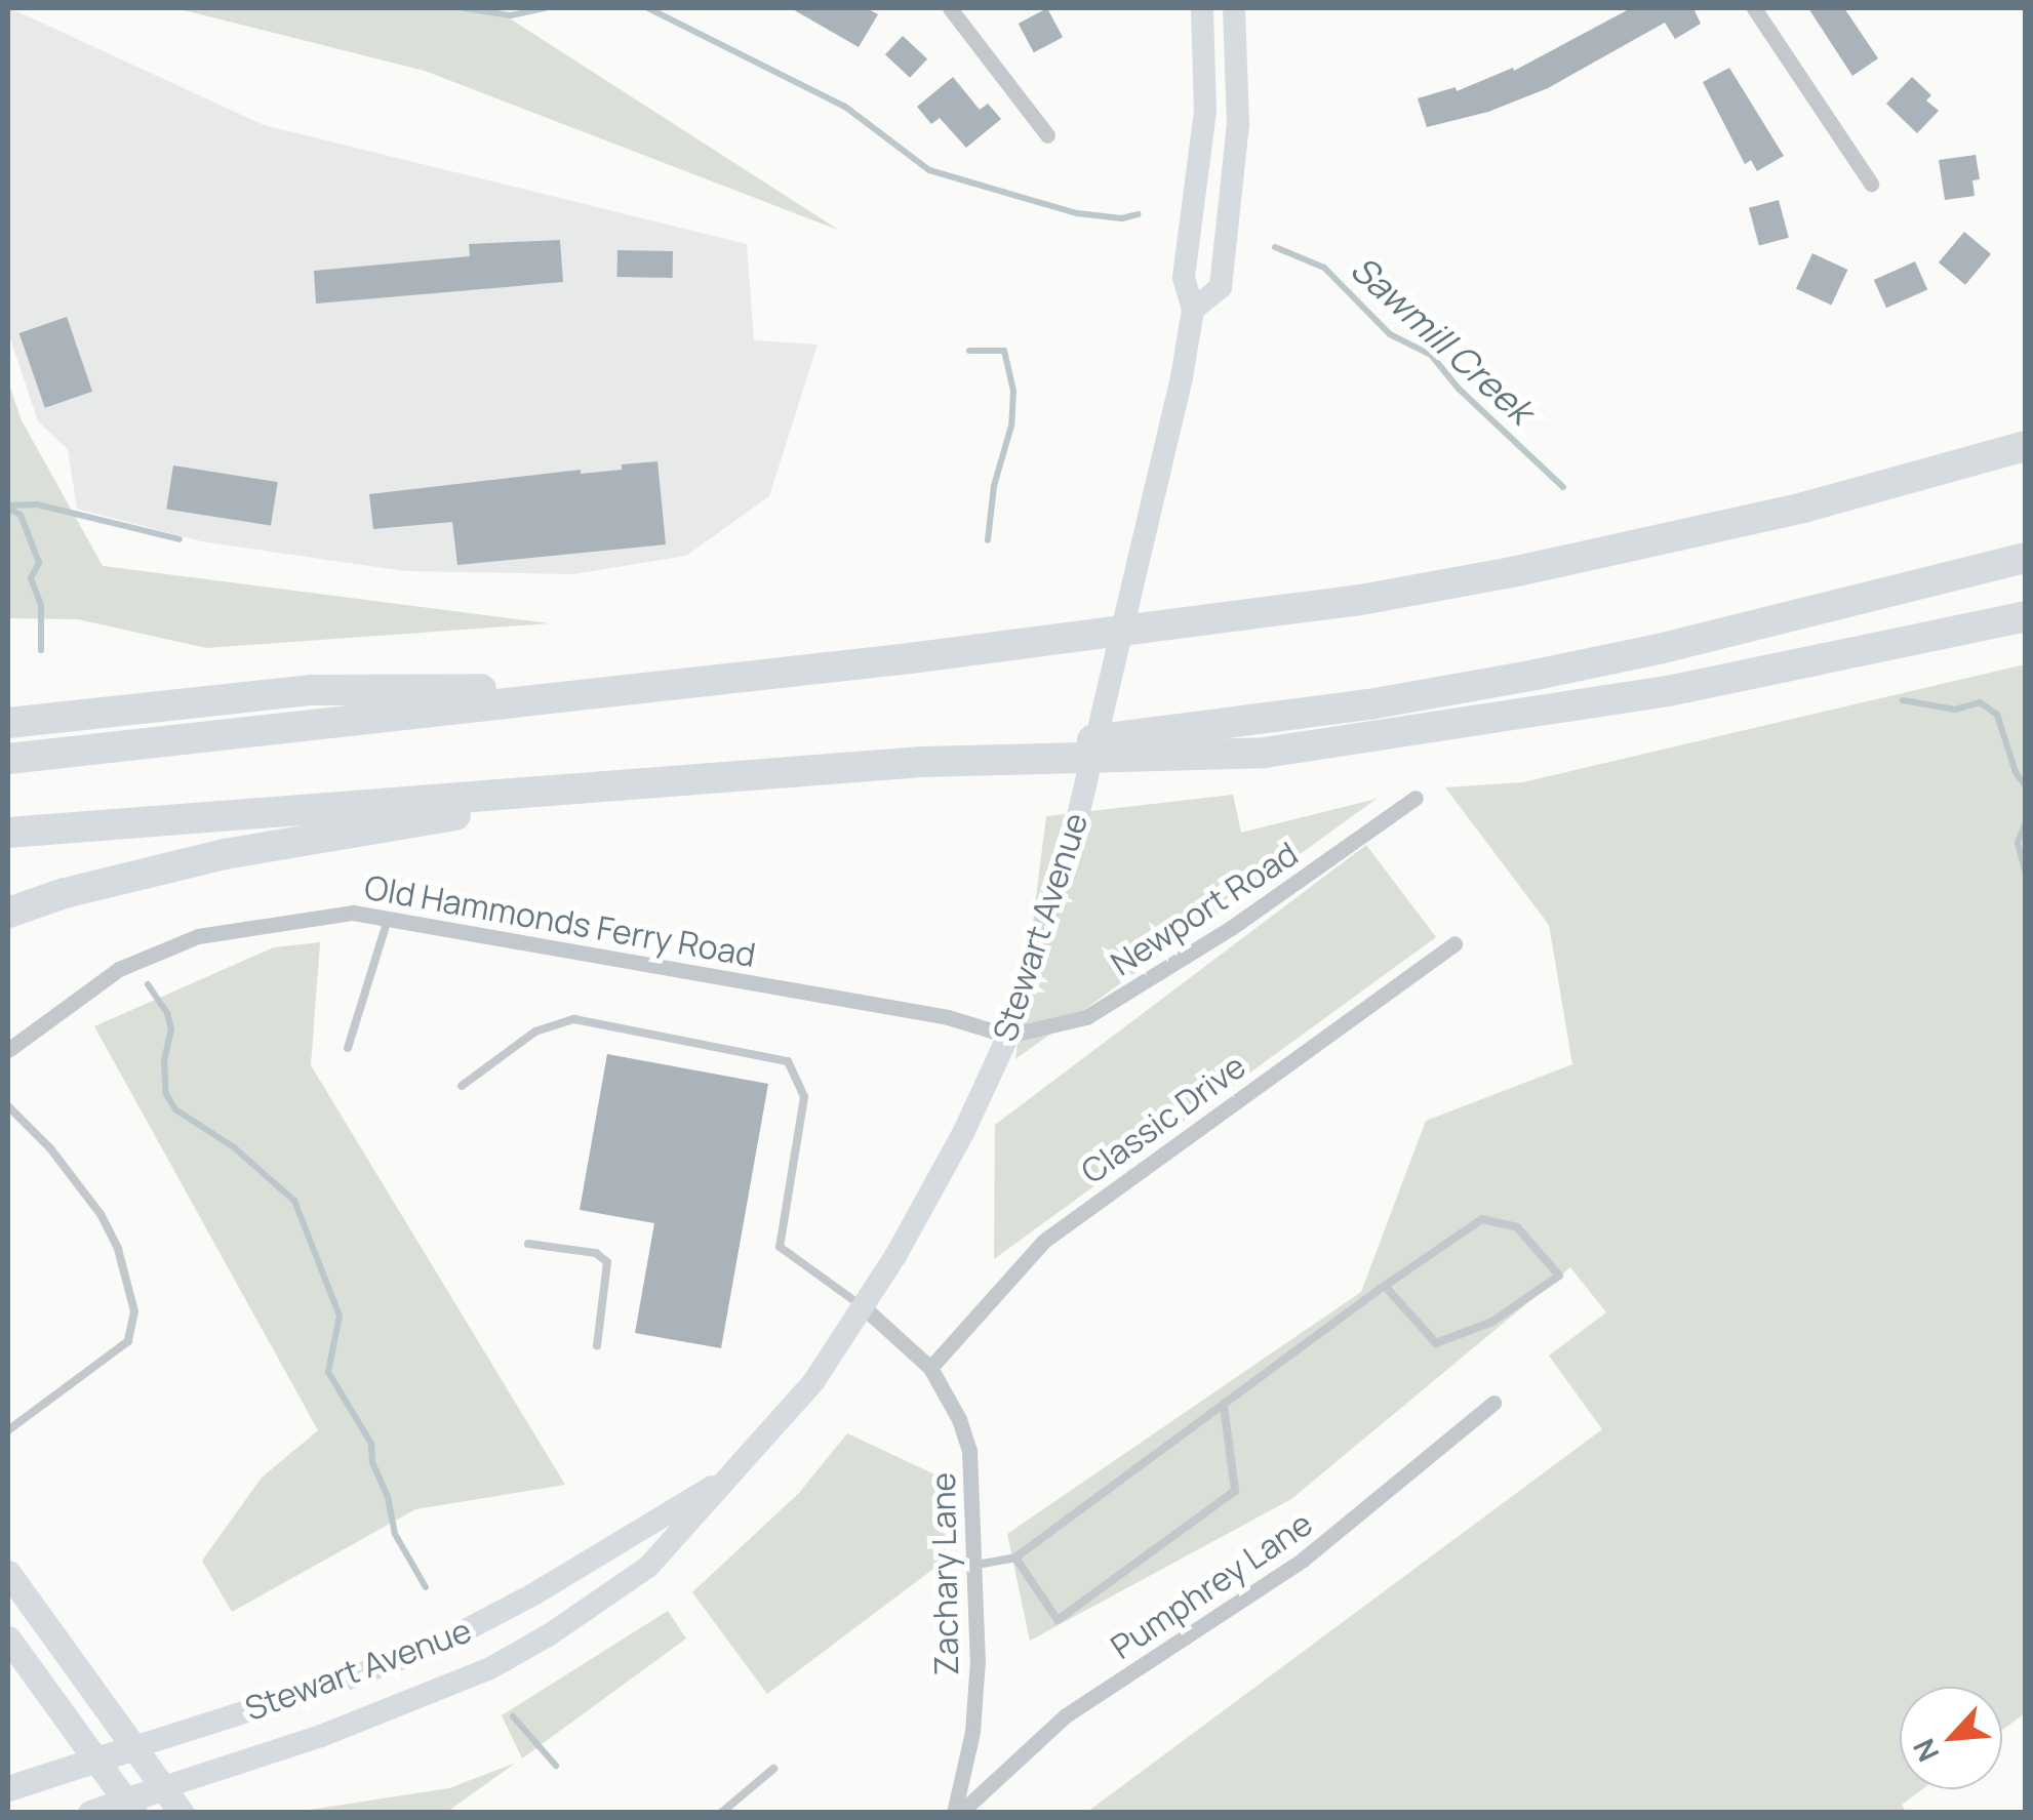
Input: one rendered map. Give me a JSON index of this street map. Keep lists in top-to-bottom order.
{
  "streets": {
    "street": [
      "Newport Road",
      "Old Hammonds Ferry Road",
      "Stewart Avenue",
      "Classic Drive",
      "Zachary Lane",
      "Pumphrey Lane"
    ]
  },
  "crossings": [
    ["Newport Road", "Old Hammonds Ferry Road"],
    ["Newport Road", "Stewart Avenue"],
    ["Old Hammonds Ferry Road", "Stewart Avenue"],
    ["Stewart Avenue", "Zachary Lane"],
    ["Classic Drive", "Zachary Lane"],
    ["Zachary Lane", "Pumphrey Lane"]
  ],
  "water": ["Sawmill Creek"],
  "north": "bottom left"
}
